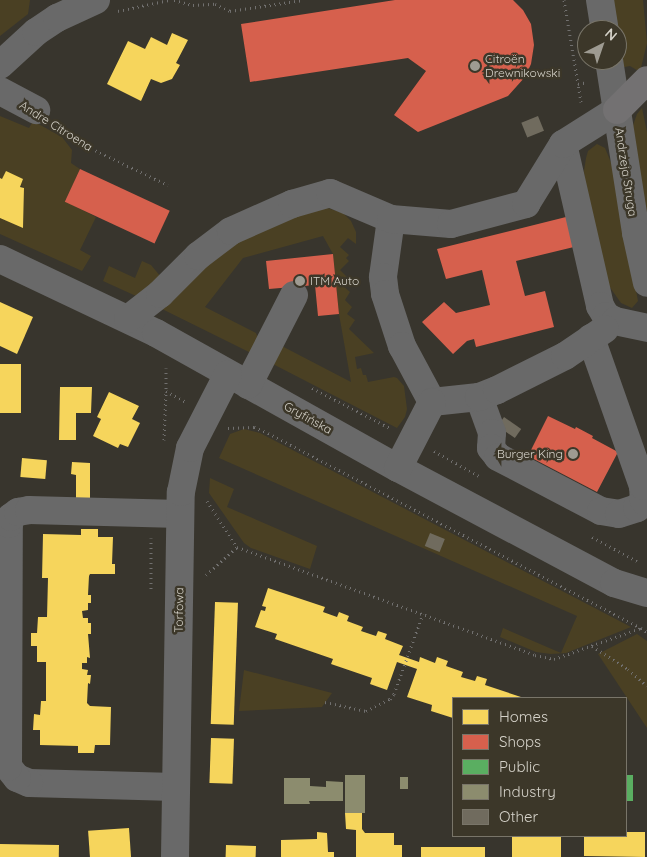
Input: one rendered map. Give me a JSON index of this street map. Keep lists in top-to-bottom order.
{
  "streets": {
    "street": [
      "Andre Citroena",
      "Andrzeja Struga",
      "Gryfińska",
      "Torfowa"
    ]
  },
  "crossings": [
    ["Gryfińska", "Torfowa"]
  ],
  "places": ["Citroën Drewnikowski", "ITM Auto", "Burger King"],
  "legend": [
    "Homes",
    "Shops",
    "Public",
    "Industry",
    "Other"
  ],
  "north": "top right"
}
